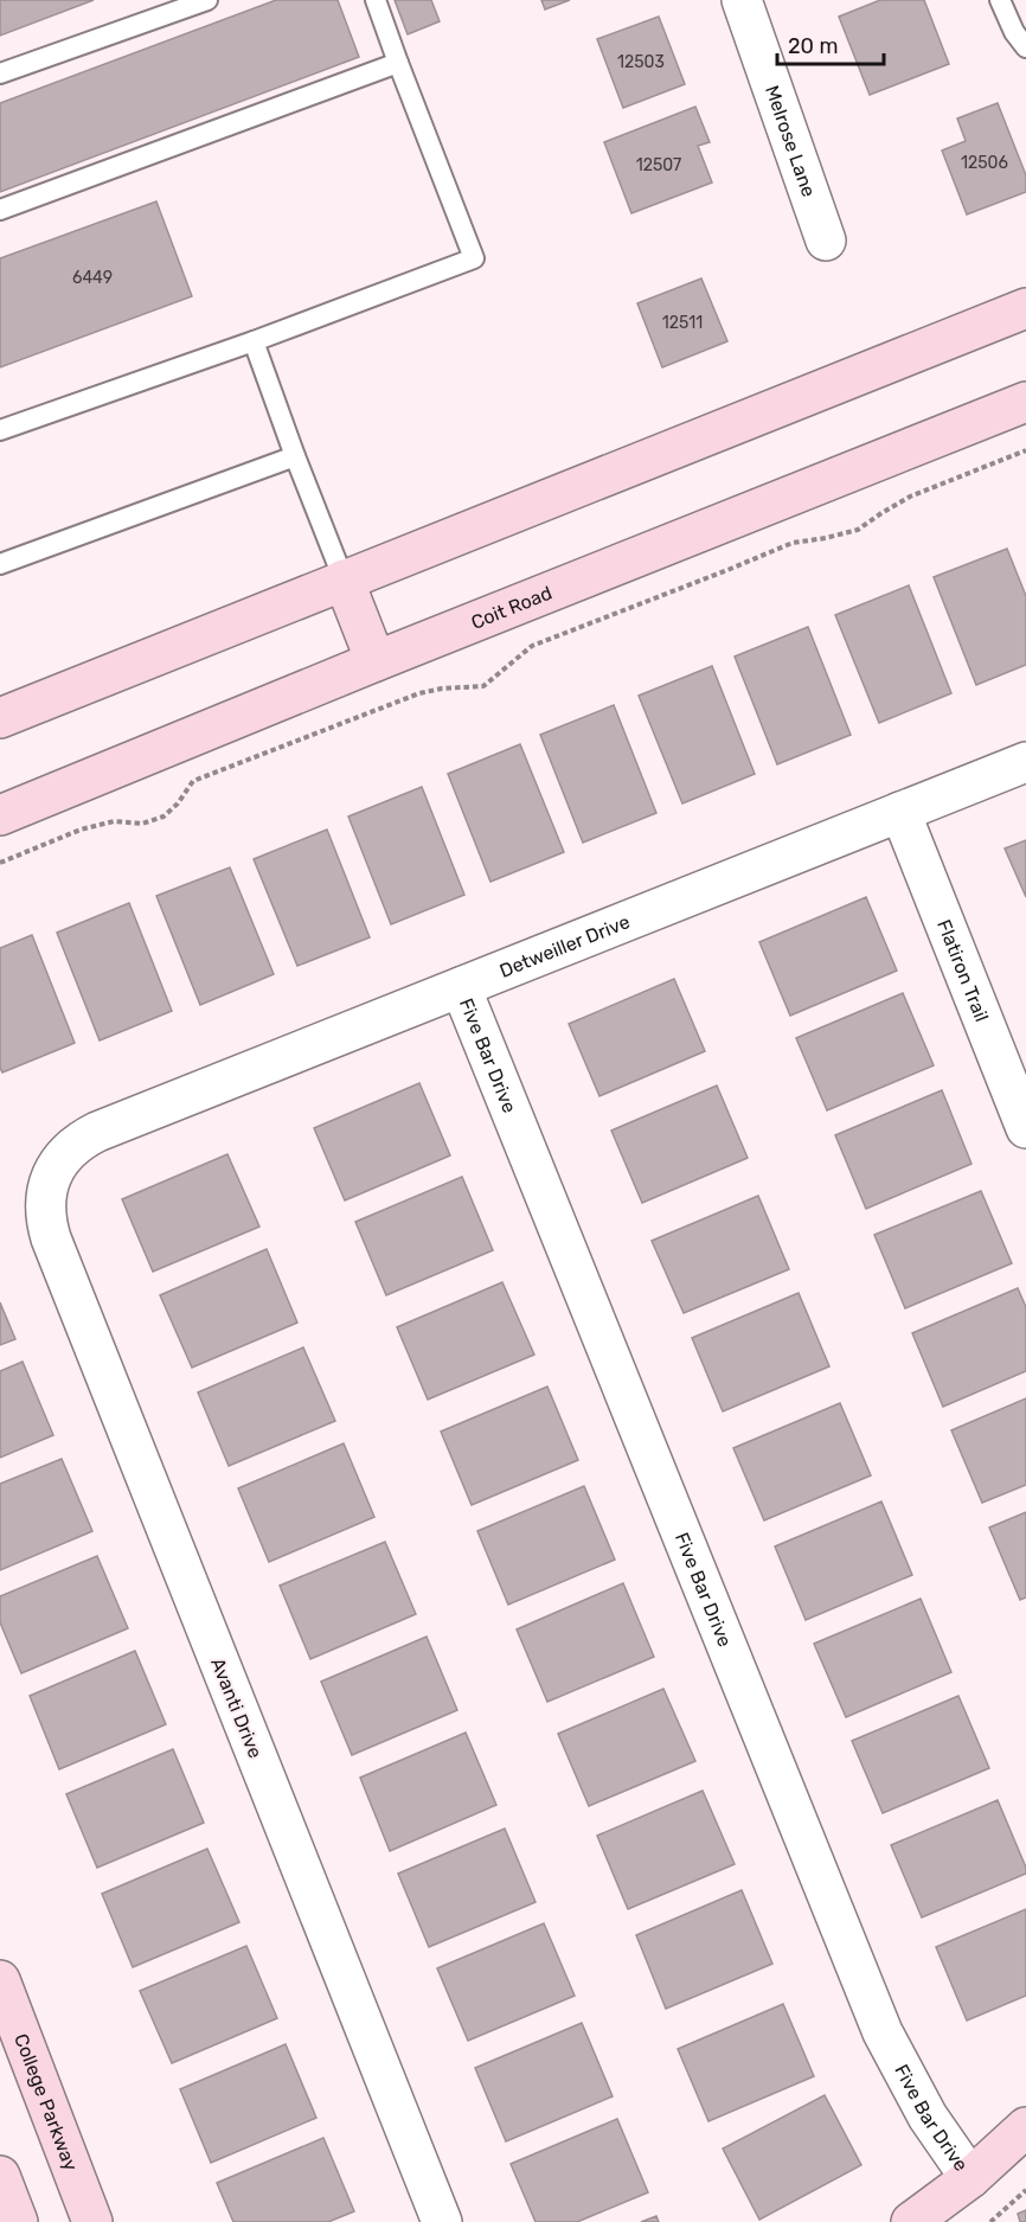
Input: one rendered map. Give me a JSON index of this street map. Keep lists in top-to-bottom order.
{
  "streets": {
    "main road": ["Coit Road", "College Parkway"],
    "street": [
      "Melrose Lane",
      "Detweiller Drive",
      "Flatiron Trail",
      "Five Bar Drive",
      "Avanti Drive"
    ]
  },
  "crossings": [
    ["Detweiller Drive", "Flatiron Trail"],
    ["Detweiller Drive", "Five Bar Drive"],
    ["Detweiller Drive", "Avanti Drive"]
  ],
  "house_numbers": [
    "12503",
    "12506",
    "12507",
    "6449",
    "12511"
  ],
  "scale_bar": "20 m"
}
